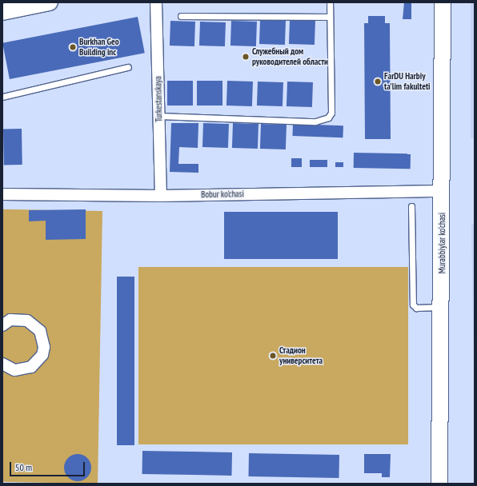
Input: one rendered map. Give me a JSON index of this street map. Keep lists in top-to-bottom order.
{
  "streets": {
    "street": ["Turkestanskaya", "Bobur ko'chasi", "Murabbiylar ko'chasi"]
  },
  "crossings": [
    ["Turkestanskaya", "Bobur ko'chasi"],
    ["Bobur ko'chasi", "Murabbiylar ko'chasi"]
  ],
  "places": [
    "Burkhan Geo Building inc",
    "Служебный дом руководителей области",
    "FarDU Harbiy ta'lim fakulteti",
    "Стадион университета"
  ],
  "scale_bar": "50 m"
}
